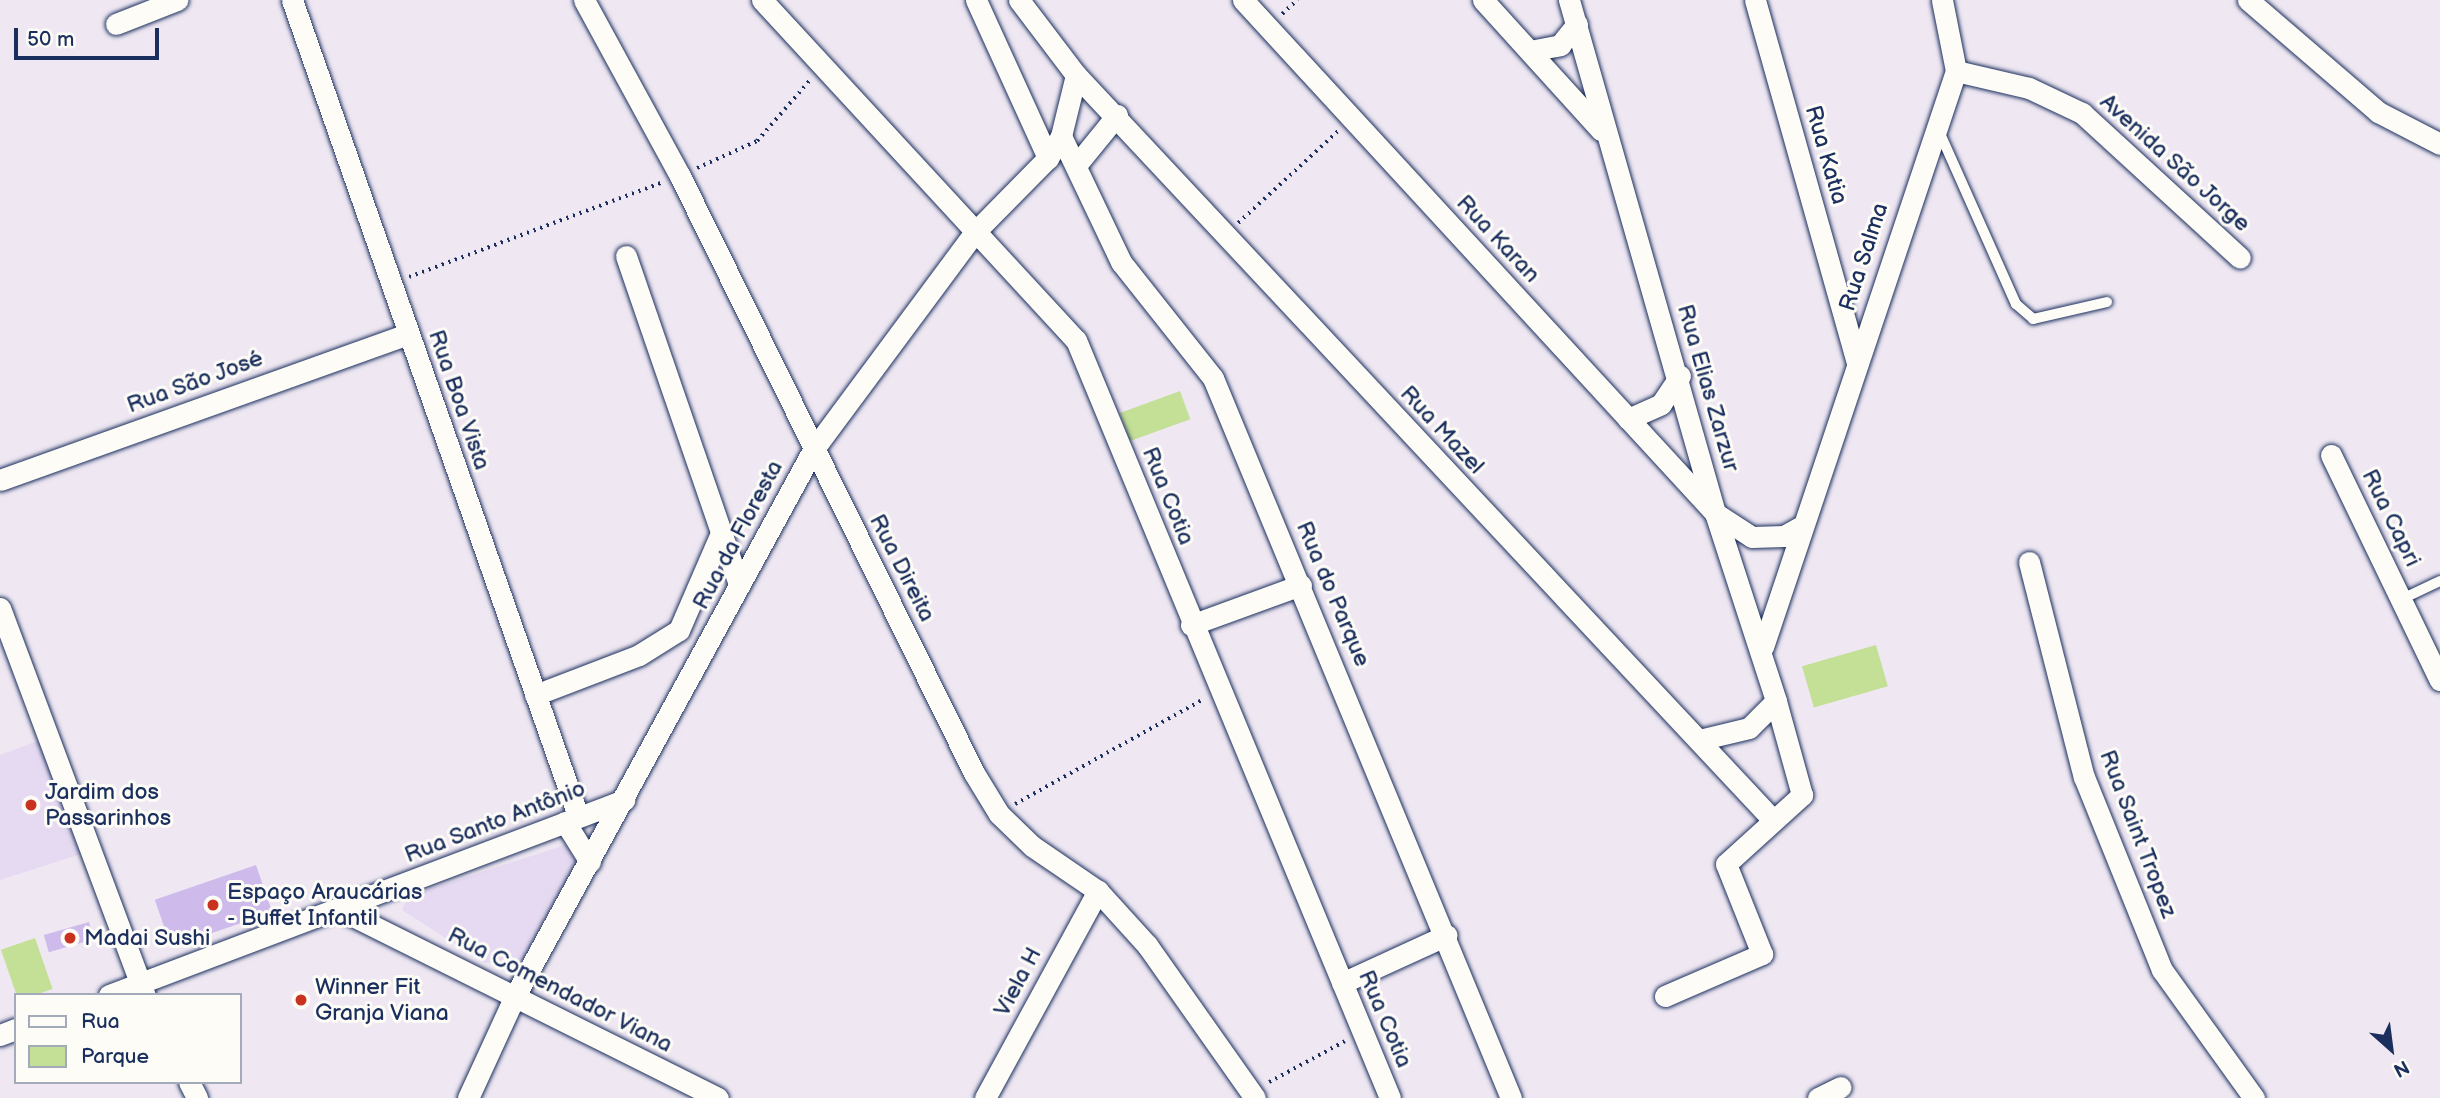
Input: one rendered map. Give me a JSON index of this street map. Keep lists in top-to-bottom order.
{
  "streets": {
    "street": [
      "Rua Katia",
      "Avenida São Jorge",
      "Rua Karan",
      "Rua Salma",
      "Rua São José",
      "Rua Elias Zarzur",
      "Rua Boa Vista",
      "Rua Mazel",
      "Rua Cotia",
      "Rua Capri",
      "Rua da Floresta",
      "Rua Direita",
      "Rua do Parque",
      "Rua Santo Antônio",
      "Rua Saint Tropez",
      "Viela H",
      "Rua Comendador Viana"
    ]
  },
  "crossings": [
    ["Rua Katia", "Rua Salma"],
    ["Avenida São Jorge", "Rua Salma"],
    ["Rua Karan", "Rua Elias Zarzur"],
    ["Rua Salma", "Rua Elias Zarzur"],
    ["Rua São José", "Rua Boa Vista"],
    ["Rua Elias Zarzur", "Rua Mazel"],
    ["Rua Boa Vista", "Rua da Floresta"],
    ["Rua Boa Vista", "Rua Santo Antônio"],
    ["Rua Mazel", "Rua da Floresta"],
    ["Rua Cotia", "Rua da Floresta"],
    ["Rua da Floresta", "Rua Direita"],
    ["Rua da Floresta", "Rua do Parque"],
    ["Rua da Floresta", "Rua Santo Antônio"],
    ["Rua da Floresta", "Rua Comendador Viana"],
    ["Rua Direita", "Viela H"],
    ["Rua Santo Antônio", "Rua Comendador Viana"]
  ],
  "places": [
    "Jardim dos Passarinhos",
    "Espaço Araucárias - Buffet Infantil",
    "Madai Sushi",
    "Winner Fit Granja Viana"
  ],
  "legend": ["Rua", "Parque"],
  "scale_bar": "50 m",
  "north": "bottom right"
}
